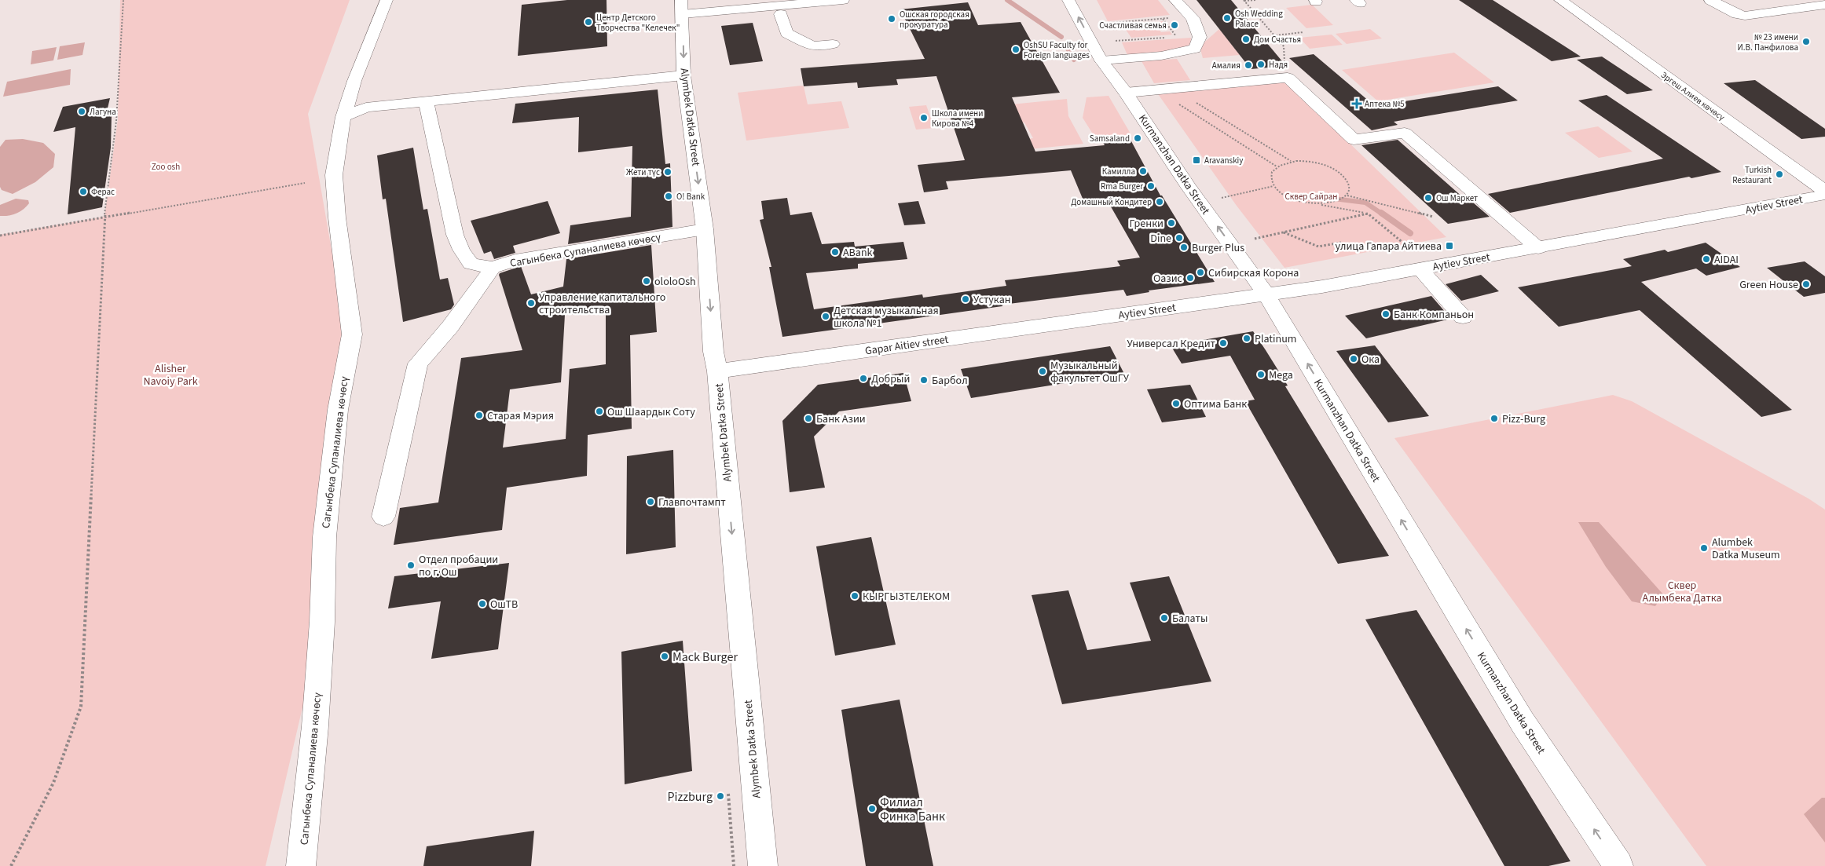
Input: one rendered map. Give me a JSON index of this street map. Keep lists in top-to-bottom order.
{
  "streets": {
    "main road": [
      "Эргеш Алиев көчөсү",
      "Alymbek Datka Street",
      "Kurmanzhan Datka Street",
      "Aytiev Street",
      "Сагынбека Супаналиева көчөсү",
      "Gapar Aitiev street"
    ]
  },
  "crossings": [
    ["Alymbek Datka Street", "Сагынбека Супаналиева көчөсү"],
    ["Alymbek Datka Street", "Gapar Aitiev street"],
    ["Kurmanzhan Datka Street", "Aytiev Street"],
    ["Kurmanzhan Datka Street", "Gapar Aitiev street"],
    ["Aytiev Street", "Gapar Aitiev street"]
  ],
  "one_way": ["Alymbek Datka Street", "Kurmanzhan Datka Street"],
  "parks": [
    "Zoo osh",
    "Сквер Сайран",
    "Alisher Navoiy Park",
    "Сквер Алымбека Датка"
  ],
  "places": {
    "other": [
      "Osh Wedding Palace",
      "Ошская городская прокуратура",
      "Центр Детского Творчества \"Келечек\"",
      "Счастливая семья",
      "Дом Счастья",
      "№ 23 имени И.В. Панфилова",
      "OshSU Faculty for Foreign languages",
      "Надя",
      "Амалия",
      "Лагуна",
      "Школа имени Кирова №4",
      "Samsaland",
      "Камилла",
      "Жети түс",
      "Turkish Restaurant",
      "Rma Burger",
      "Ферас",
      "О! Bank",
      "Ош Маркет",
      "Домашный Кондитер",
      "Гренки",
      "Dine",
      "Burger Plus",
      "ABank",
      "AIDAI",
      "Сибирская Корона",
      "Оазис",
      "ololoOsh",
      "Green House",
      "Устукан",
      "Управление капитального строительства",
      "Банк Компаньон",
      "Детская музыкальная школа №1",
      "Platinum",
      "Универсал Кредит",
      "Ока",
      "Музыкальный факультет ОшГУ",
      "Mega",
      "Добрый",
      "Барбол",
      "Оптима Банк",
      "Ош Шаардык Соту",
      "Старая Мэрия",
      "Банк Азии",
      "Pizz-Burg",
      "Главпочтампт",
      "Alumbek Datka Museum",
      "Отдел пробации по г. Ош",
      "КЫРГЫЗТЕЛЕКОМ",
      "ОшТВ",
      "Балаты",
      "Mack Burger",
      "Pizzburg",
      "Филиал Финка Банк"
    ],
    "health": ["Аптека №5"],
    "transit": ["Aravanskiy", "улица Гапара Айтиева"]
  }
}
